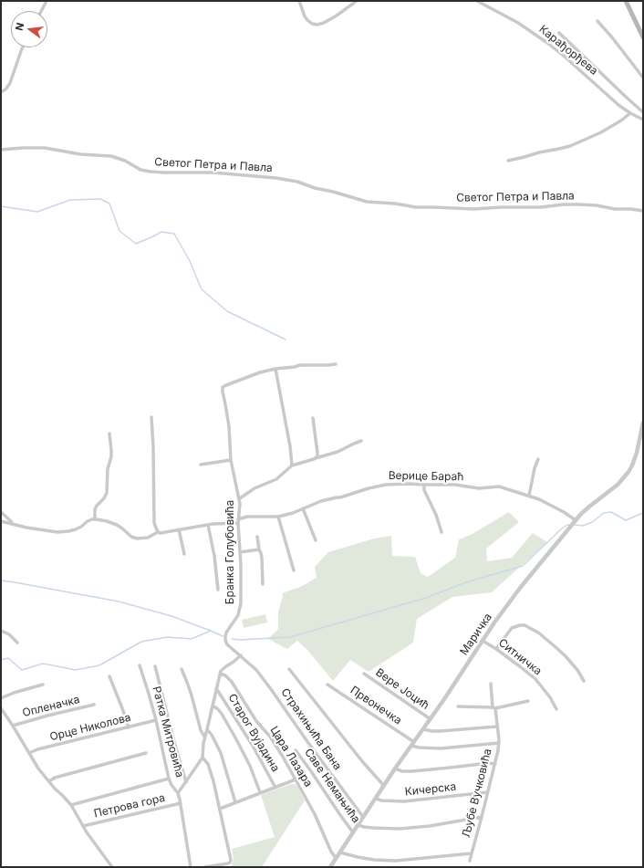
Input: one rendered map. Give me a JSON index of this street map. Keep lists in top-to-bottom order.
{
  "streets": {
    "street": [
      "Карађорђева",
      "Светог Петра и Павла",
      "Верице Бараћ",
      "Бранка Голубовића",
      "Маричка",
      "Ситничка",
      "Вере Јоцић",
      "Првонечка",
      "Опленачка",
      "Орце Николова",
      "Страхињића Бана",
      "Ратка Митровића",
      "Старог Вујадина",
      "Цара Лазара",
      "Саве Немањића",
      "Кичерска",
      "Љубе Вучковића",
      "Петрова гора"
    ]
  },
  "crossings": [
    ["Верице Бараћ", "Бранка Голубовића"],
    ["Верице Бараћ", "Маричка"],
    ["Бранка Голубовића", "Страхињића Бана"],
    ["Маричка", "Ситничка"],
    ["Маричка", "Вере Јоцић"],
    ["Маричка", "Првонечка"],
    ["Маричка", "Страхињића Бана"],
    ["Маричка", "Цара Лазара"],
    ["Маричка", "Саве Немањића"],
    ["Маричка", "Кичерска"],
    ["Орце Николова", "Ратка Митровића"],
    ["Ратка Митровића", "Петрова гора"],
    ["Кичерска", "Љубе Вучковића"]
  ],
  "north": "left"
}
